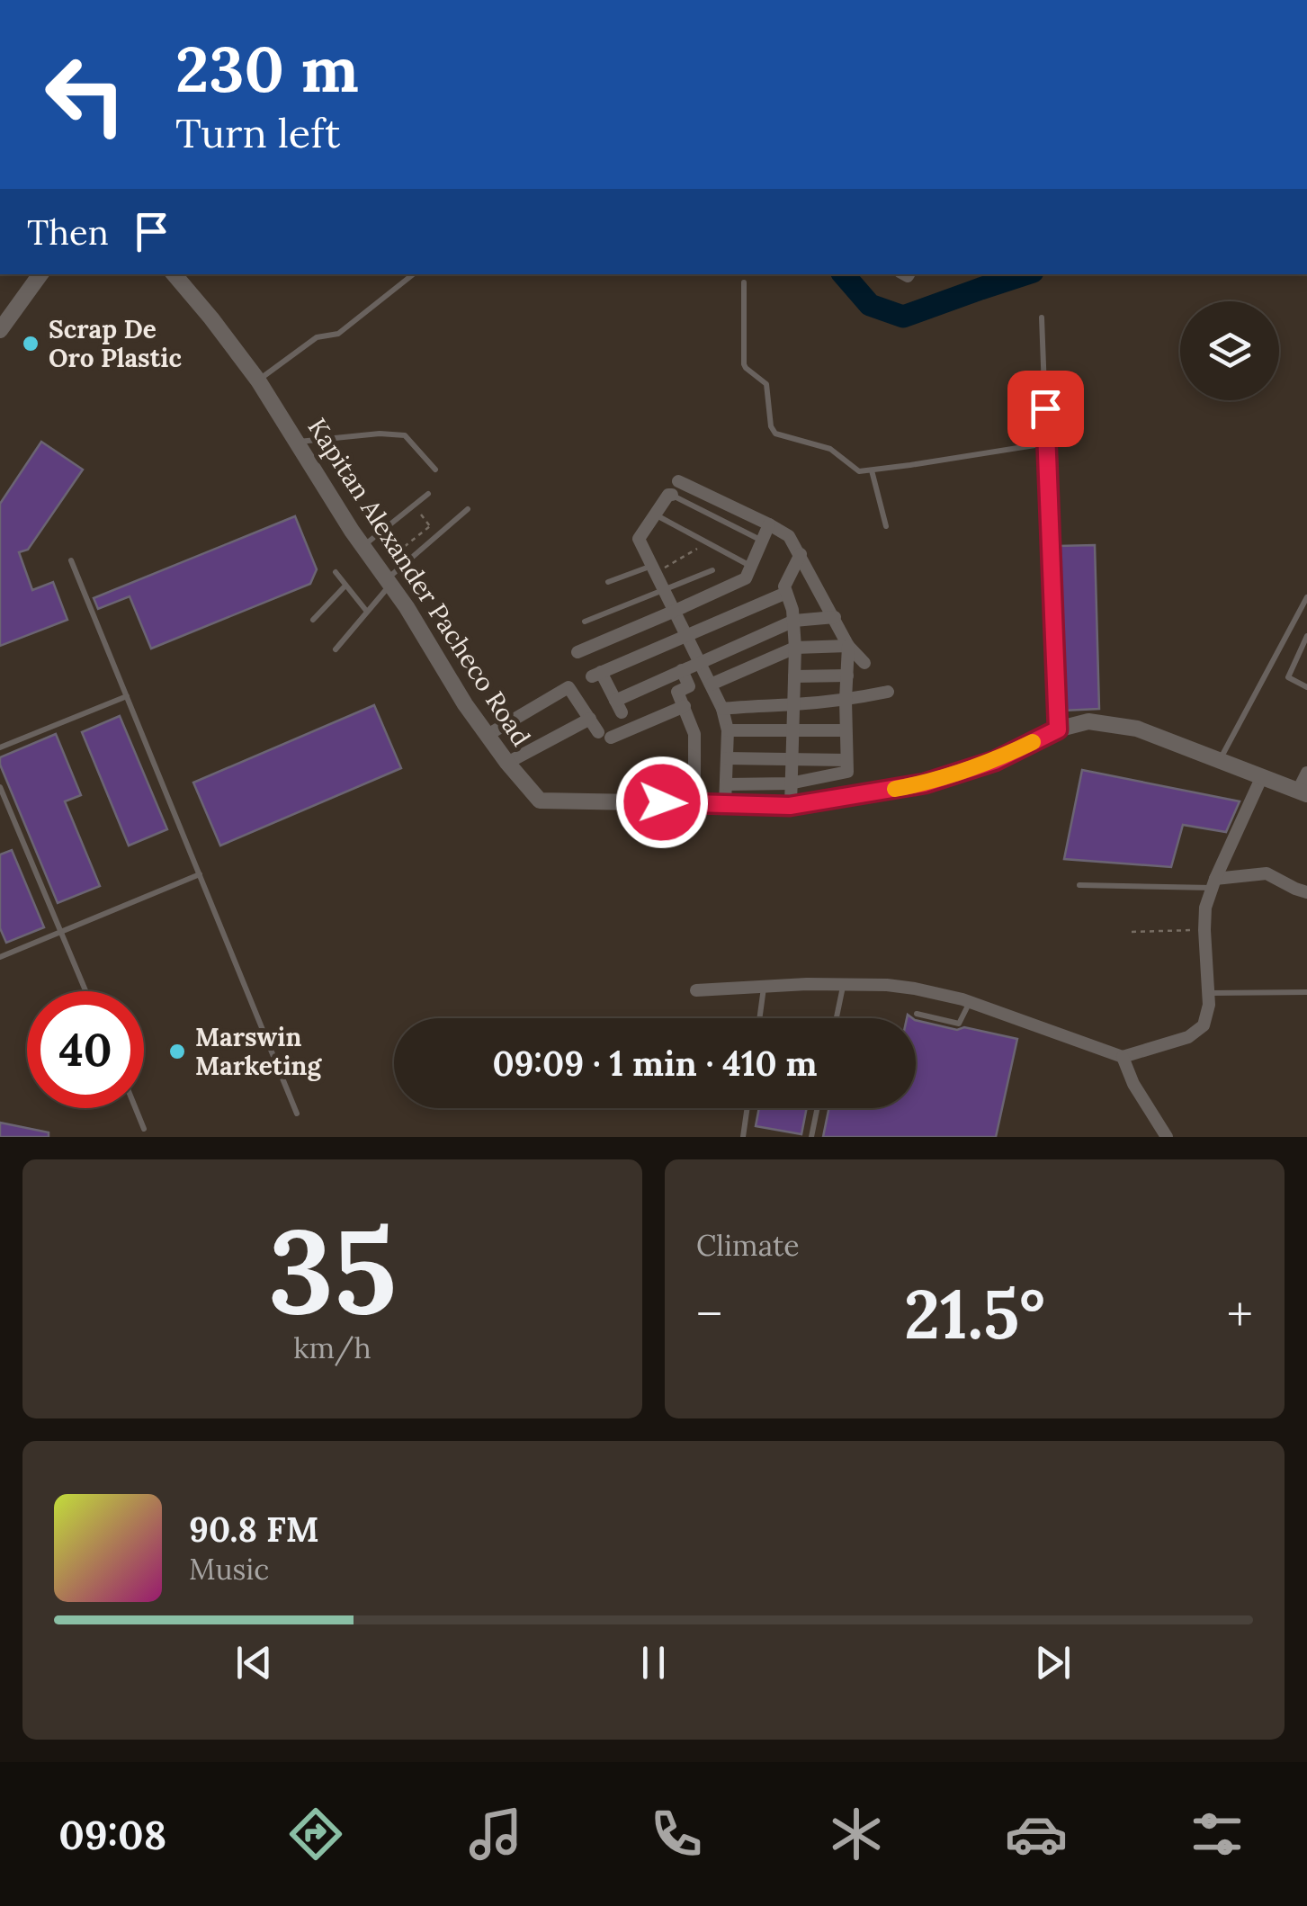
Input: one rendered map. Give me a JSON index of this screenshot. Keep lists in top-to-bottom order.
{
  "streets": {
    "street": ["Kapitan Alexander Pacheco Road"]
  },
  "places": ["Scrap De Oro Plastic", "Marswin Marketing"],
  "page": {
    "turn": ["230 m", "Turn left"],
    "then": "Then",
    "limit": "40",
    "trip": "09:09 · 1 min · 410 m",
    "tile": [
      ["35", "km/h"],
      "Climate"
    ],
    "heat": ["−", "21.5°", "+"],
    "song": ["90.8 FM", "Music"],
    "tabs": "09:08"
  }
}
